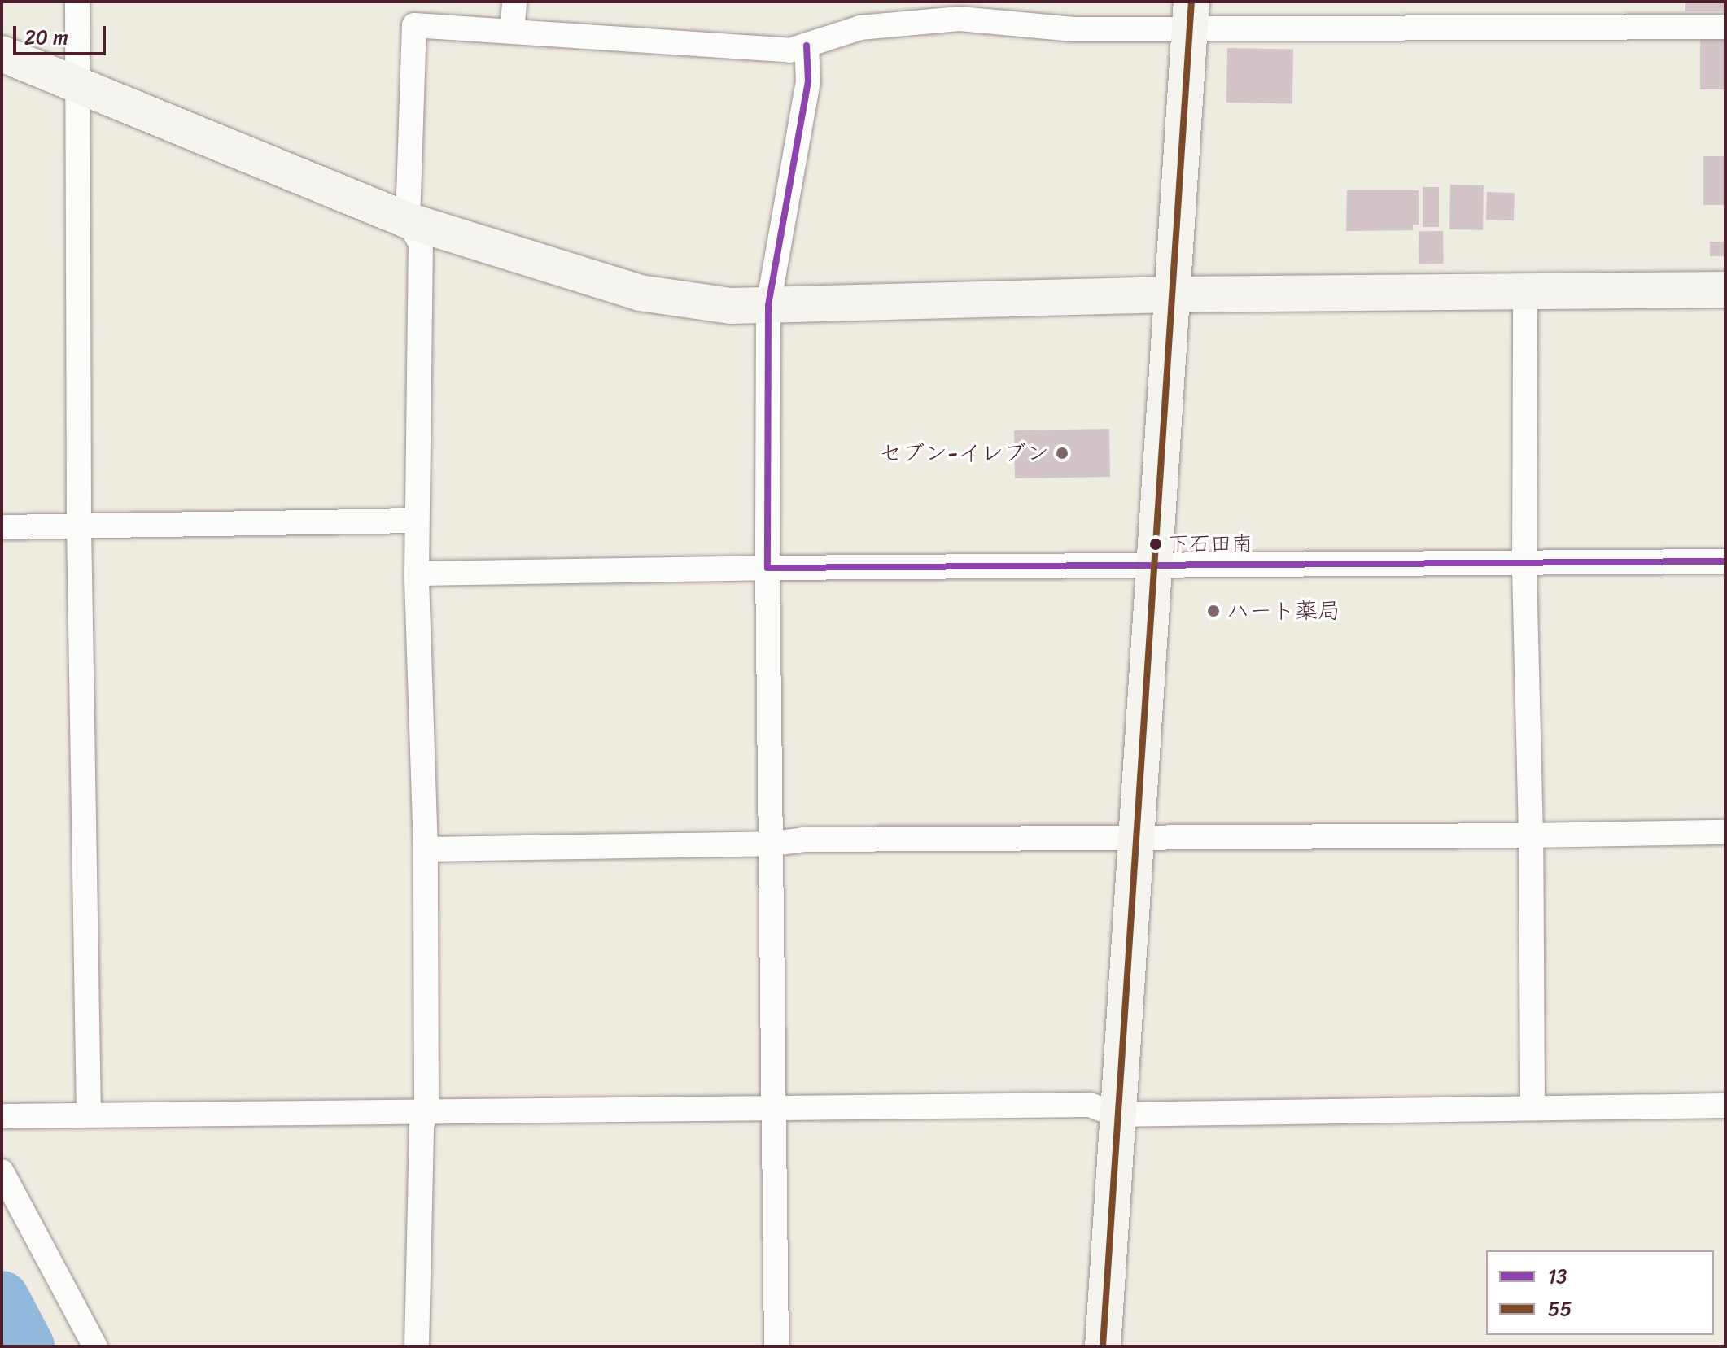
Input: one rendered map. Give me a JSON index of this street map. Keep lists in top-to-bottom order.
{
  "places": ["セブン-イレブン", "下石田南", "ハート薬局"],
  "lines": ["transit line 55", "transit line 13"],
  "legend": ["13", "55"],
  "scale_bar": "20 m"
}
